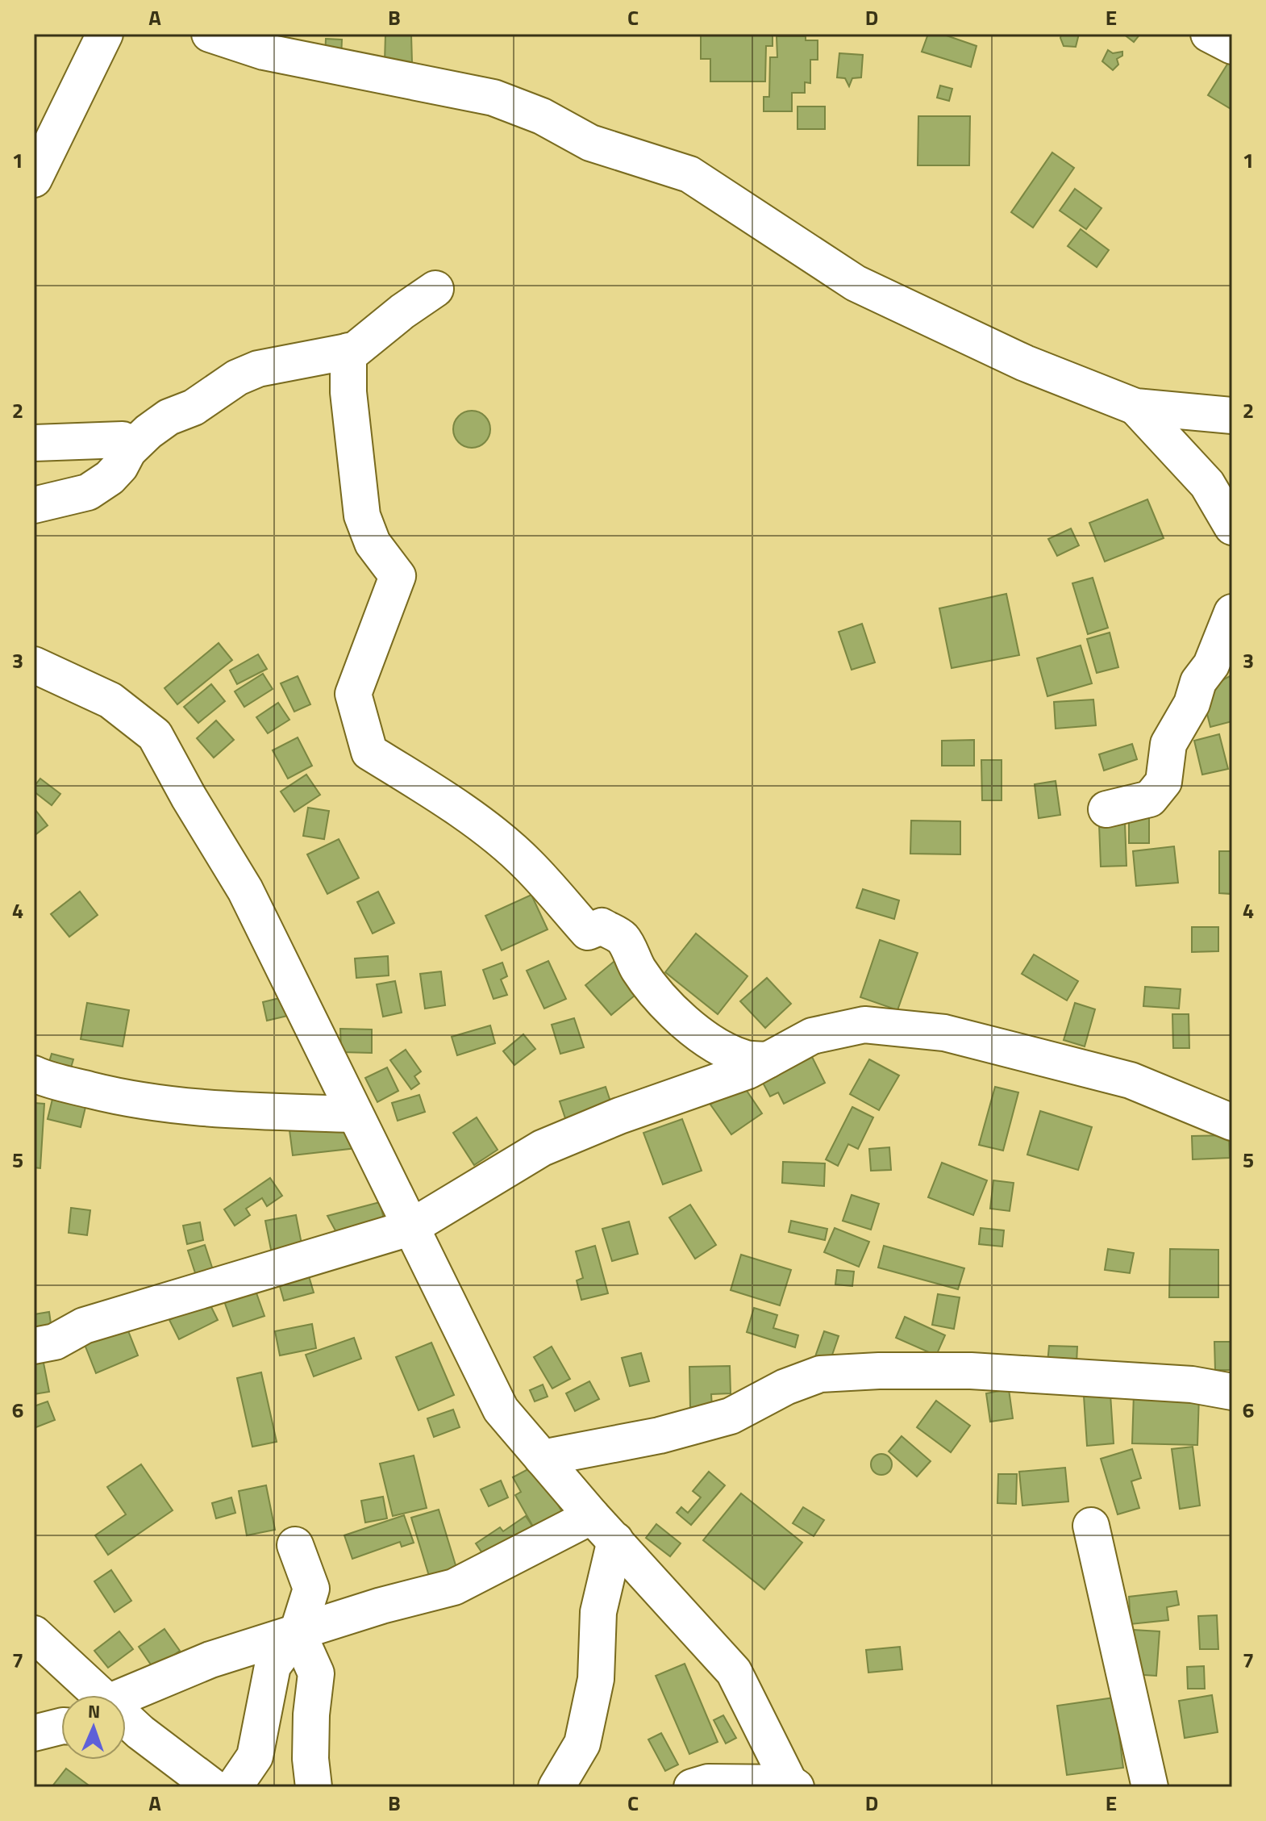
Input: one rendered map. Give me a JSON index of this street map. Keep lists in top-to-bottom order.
{
  "north": "top",
  "grid": {
    "columns": [
      "A",
      "B",
      "C",
      "D",
      "E"
    ],
    "rows": [
      "1",
      "2",
      "3",
      "4",
      "5",
      "6",
      "7"
    ]
  }
}
